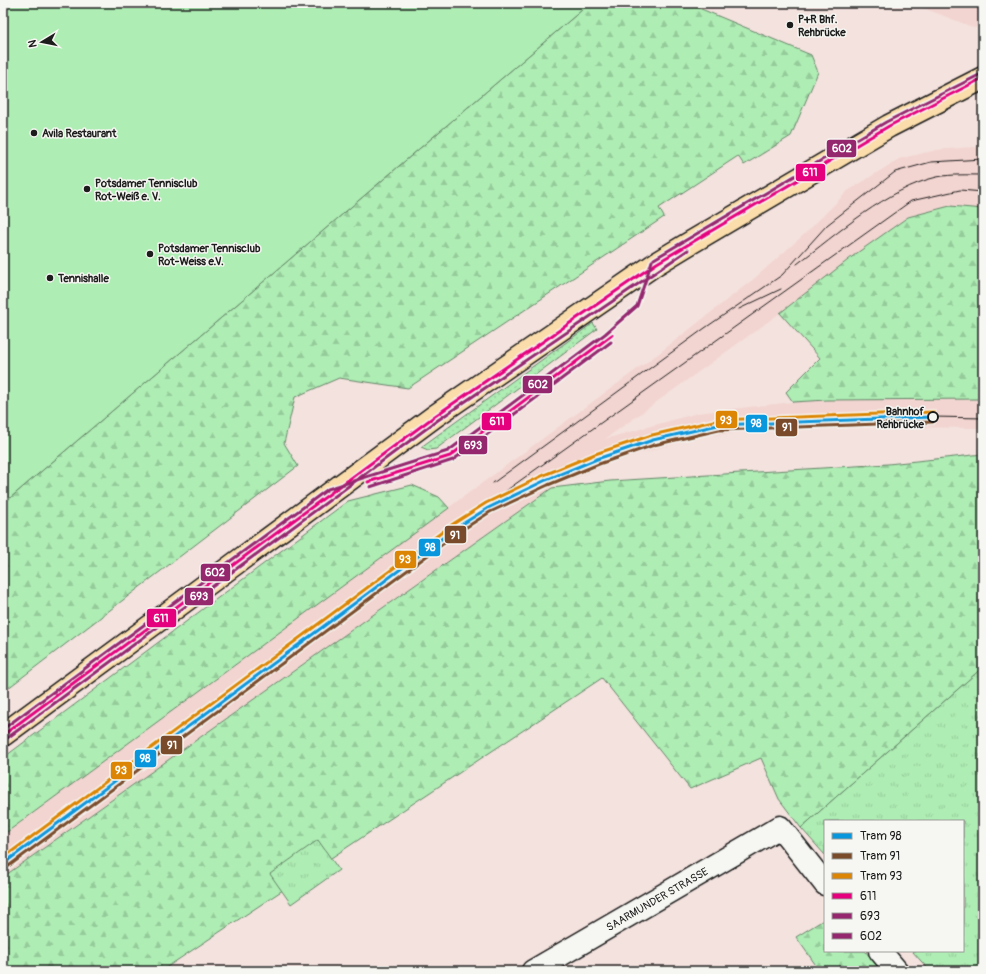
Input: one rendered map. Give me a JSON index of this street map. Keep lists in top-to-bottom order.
{
  "streets": {
    "street": ["SAARMUNDER STRASSE"]
  },
  "places": [
    "P+R Bhf. Rehbrücke",
    "Avila Restaurant",
    "Potsdamer Tennisclub Rot-Weiß e. V.",
    "Potsdamer Tennisclub Rot-Weiss e.V.",
    "Tennishalle",
    "Bahnhof Rehbrücke"
  ],
  "lines": [
    "transit line 602",
    "transit line 611",
    "transit line 693",
    "tram line 93",
    "tram line 98",
    "tram line 91"
  ],
  "legend": [
    "Tram 98",
    "Tram 91",
    "Tram 93",
    "611",
    "693",
    "602"
  ],
  "north": "left"
}
